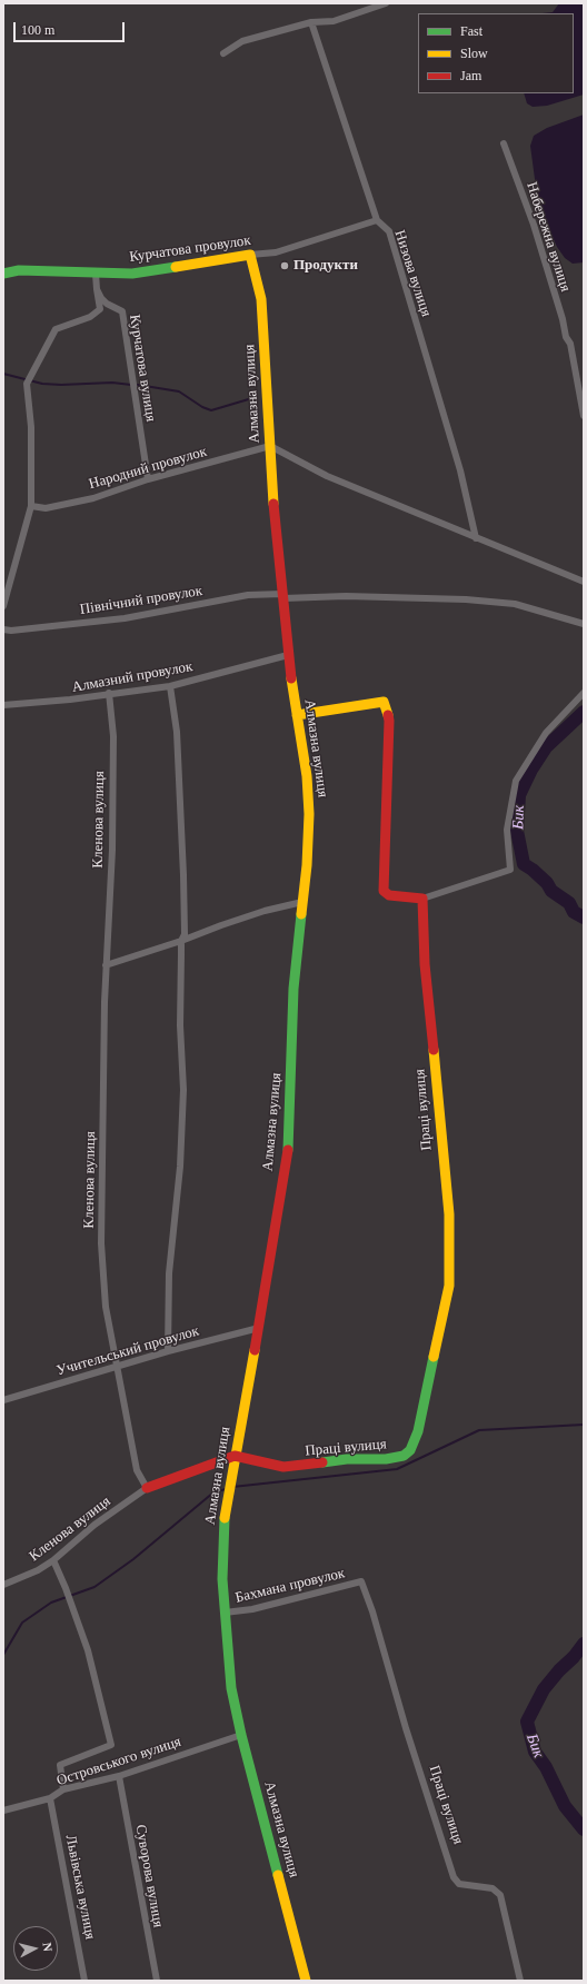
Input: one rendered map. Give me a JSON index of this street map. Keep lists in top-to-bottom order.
{
  "streets": {
    "main road": ["Курчатова провулок", "Алмазна вулиця", "Праці вулиця"],
    "street": [
      "Набережна вулиця",
      "Низова вулиця",
      "Курчатова вулиця",
      "Народний провулок",
      "Північний провулок",
      "Алмазний провулок",
      "Кленова вулиця",
      "Учительський провулок",
      "Бахмана провулок",
      "Островського вулиця",
      "Суворова вулиця",
      "Львівська вулиця"
    ]
  },
  "crossings": [
    ["Курчатова провулок", "Низова вулиця"],
    ["Курчатова провулок", "Алмазна вулиця"],
    ["Курчатова вулиця", "Народний провулок"],
    ["Алмазна вулиця", "Народний провулок"],
    ["Алмазна вулиця", "Північний провулок"],
    ["Алмазна вулиця", "Алмазний провулок"],
    ["Алмазна вулиця", "Праці вулиця"],
    ["Алмазна вулиця", "Учительський провулок"],
    ["Алмазна вулиця", "Бахмана провулок"],
    ["Алмазна вулиця", "Островського вулиця"],
    ["Алмазний провулок", "Кленова вулиця"],
    ["Кленова вулиця", "Учительський провулок"],
    ["Праці вулиця", "Бахмана провулок"],
    ["Островського вулиця", "Суворова вулиця"],
    ["Островського вулиця", "Львівська вулиця"]
  ],
  "water": ["Бик"],
  "places": ["Продукти"],
  "legend": ["Fast", "Slow", "Jam"],
  "scale_bar": "100 m",
  "north": "right"
}
